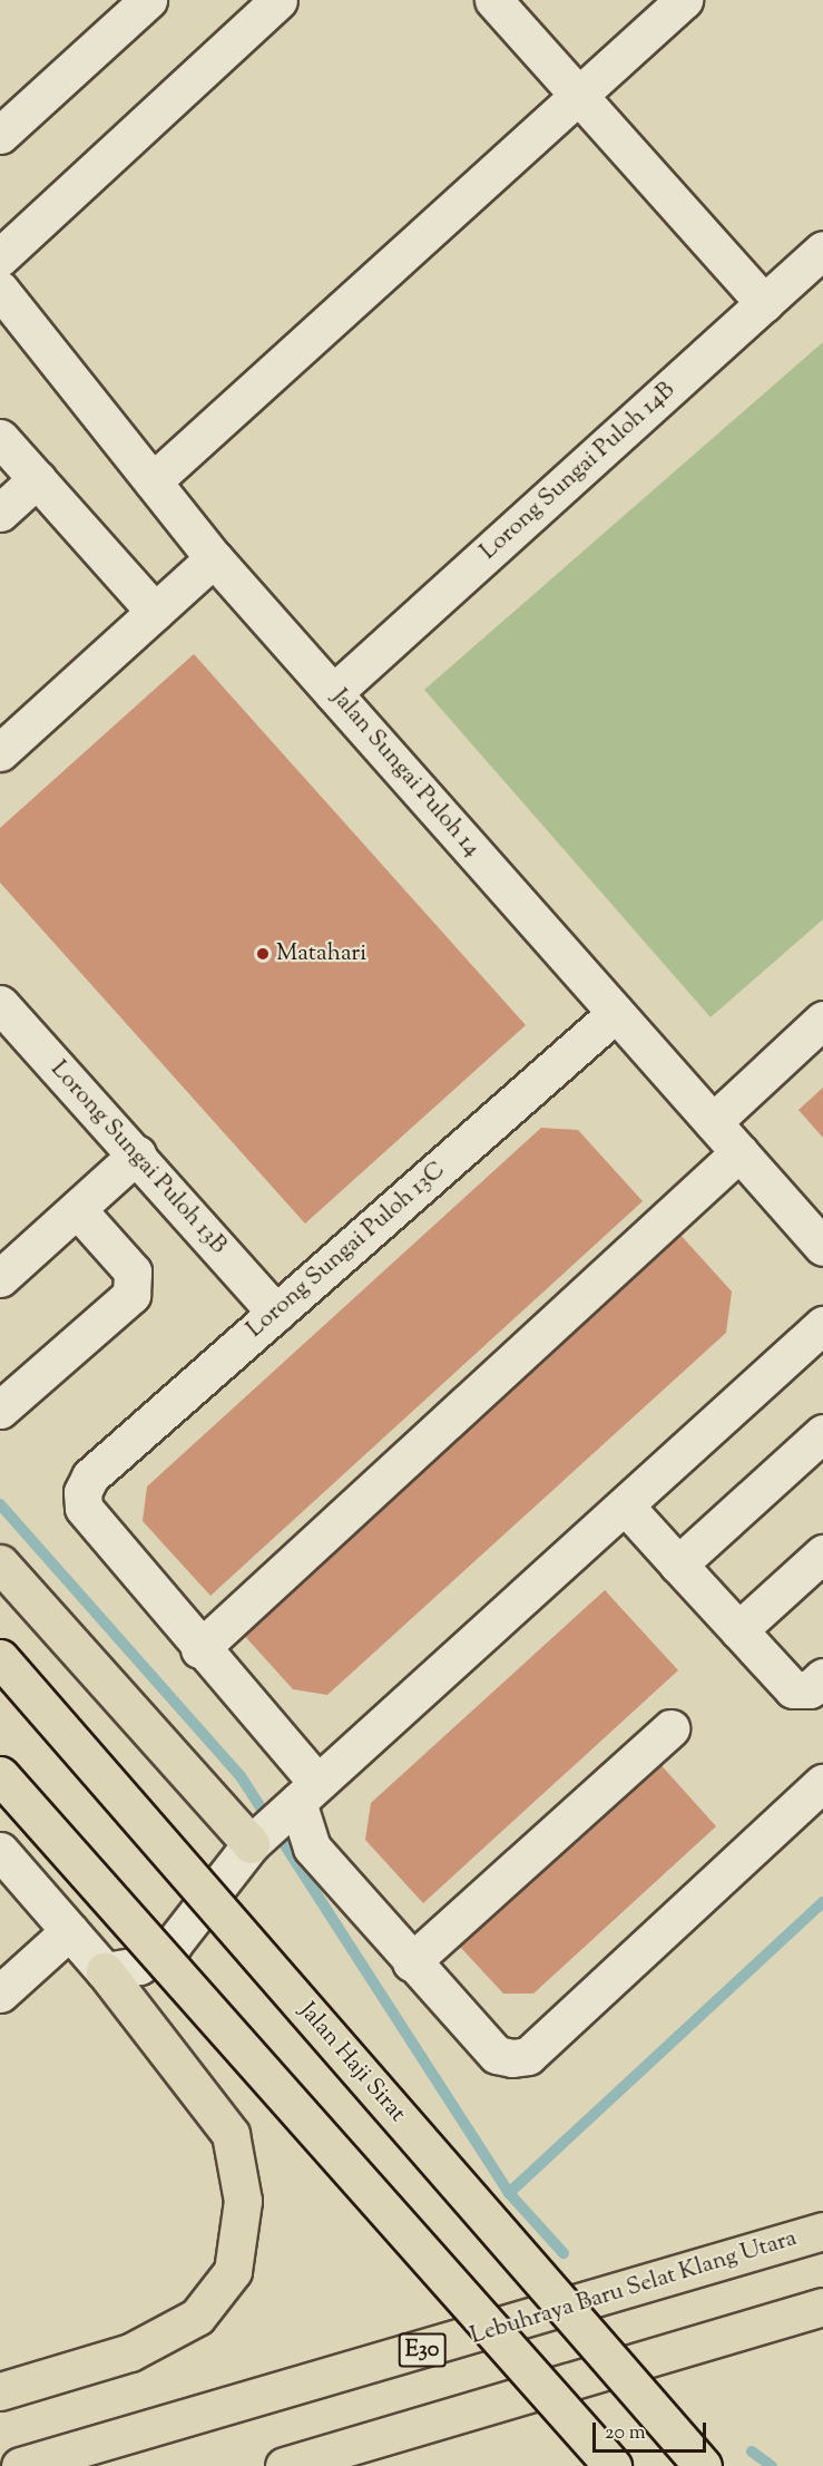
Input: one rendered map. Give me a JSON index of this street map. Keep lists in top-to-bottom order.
{
  "streets": {
    "main road": ["Jalan Haji Sirat", "Lebuhraya Baru Selat Klang Utara", "E30"],
    "street": [
      "Lorong Sungai Puloh 14B",
      "Jalan Sungai Puloh 14",
      "Lorong Sungai Puloh 13B",
      "Lorong Sungai Puloh 13C"
    ]
  },
  "crossings": [
    ["Lorong Sungai Puloh 14B", "Jalan Sungai Puloh 14"],
    ["Jalan Sungai Puloh 14", "Lorong Sungai Puloh 13C"],
    ["Lorong Sungai Puloh 13B", "Lorong Sungai Puloh 13C"]
  ],
  "places": ["Matahari"],
  "scale_bar": "20 m"
}
